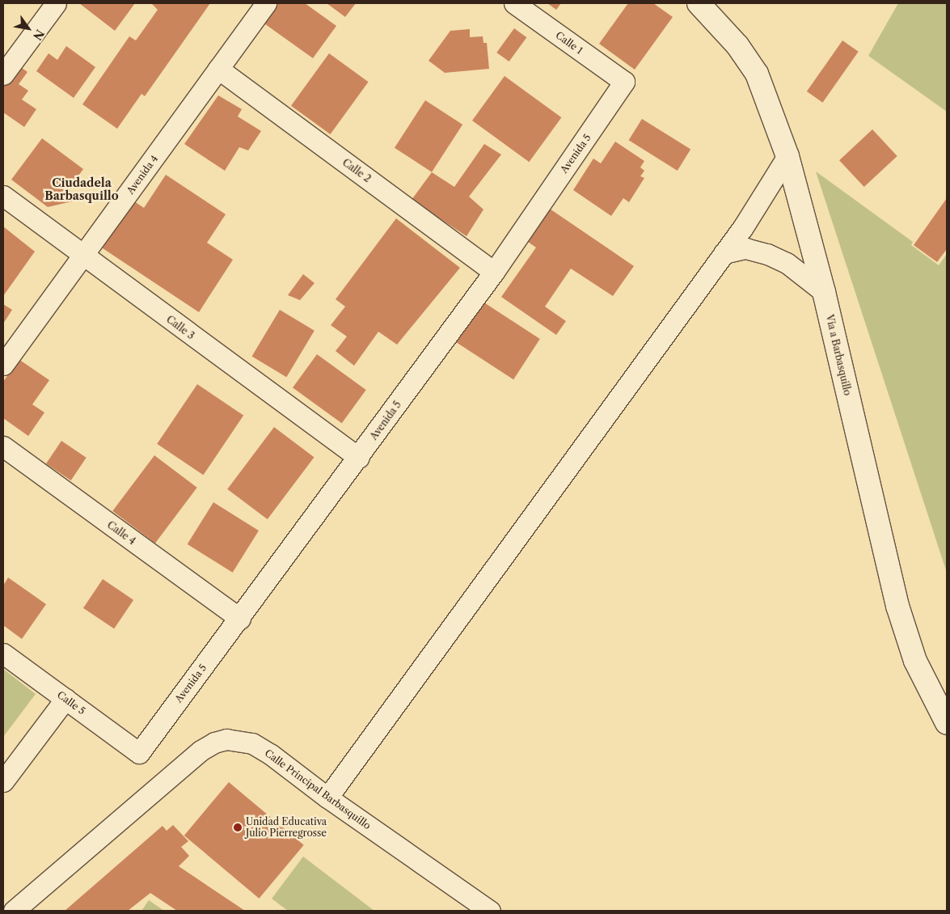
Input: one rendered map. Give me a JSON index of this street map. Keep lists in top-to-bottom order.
{
  "streets": {
    "main road": ["Via a Barbasquillo"],
    "street": [
      "Calle 1",
      "Avenida 5",
      "Calle 2",
      "Avenida 4",
      "Calle 3",
      "Calle 4",
      "Calle 5",
      "Calle Principal Barbasquillo"
    ]
  },
  "crossings": [
    ["Calle 1", "Avenida 5"],
    ["Avenida 5", "Calle 2"],
    ["Avenida 5", "Calle 3"],
    ["Avenida 5", "Calle 4"],
    ["Avenida 5", "Calle 5"],
    ["Calle 2", "Avenida 4"],
    ["Avenida 4", "Calle 3"]
  ],
  "districts": ["Ciudadela Barbasquillo"],
  "places": ["Unidad Educativa Julio Pierregrosse"],
  "north": "bottom right"
}
